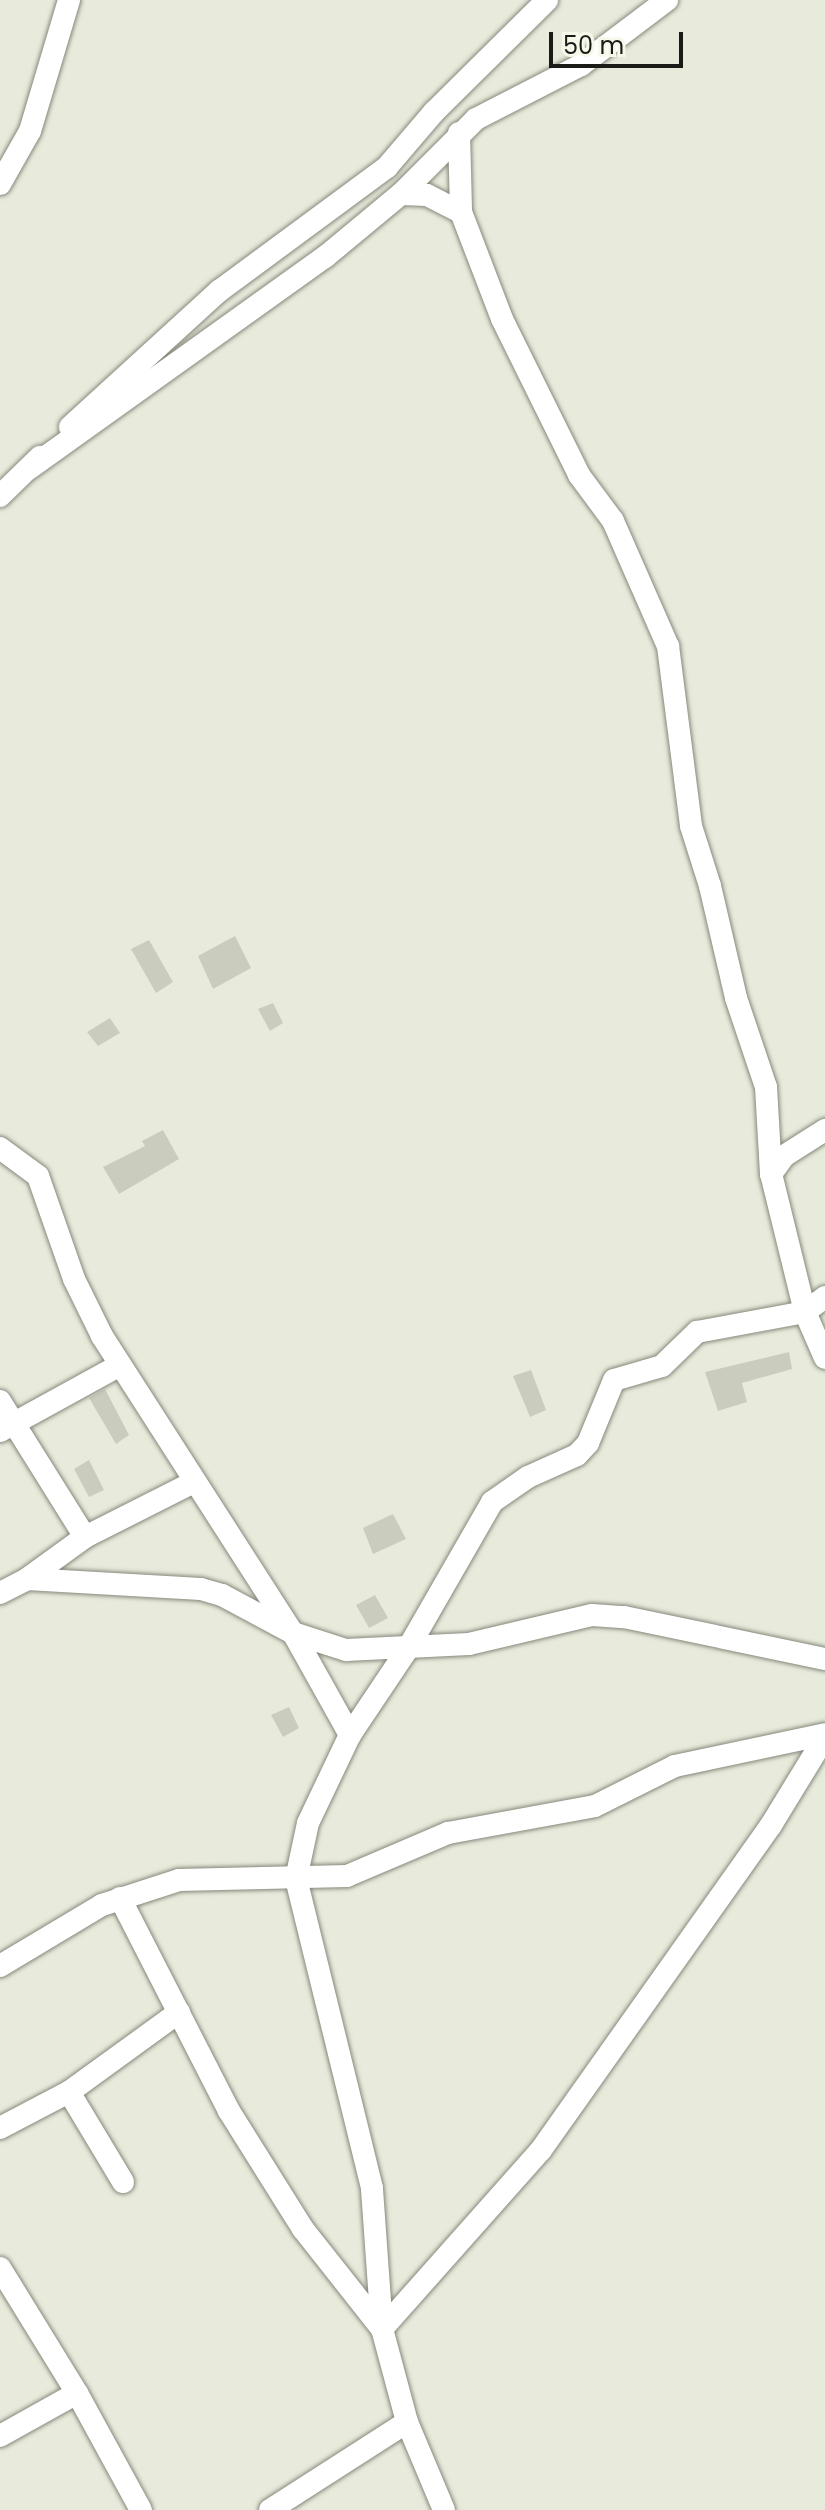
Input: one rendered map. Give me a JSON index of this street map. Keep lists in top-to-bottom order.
{
  "scale_bar": "50 m"
}
